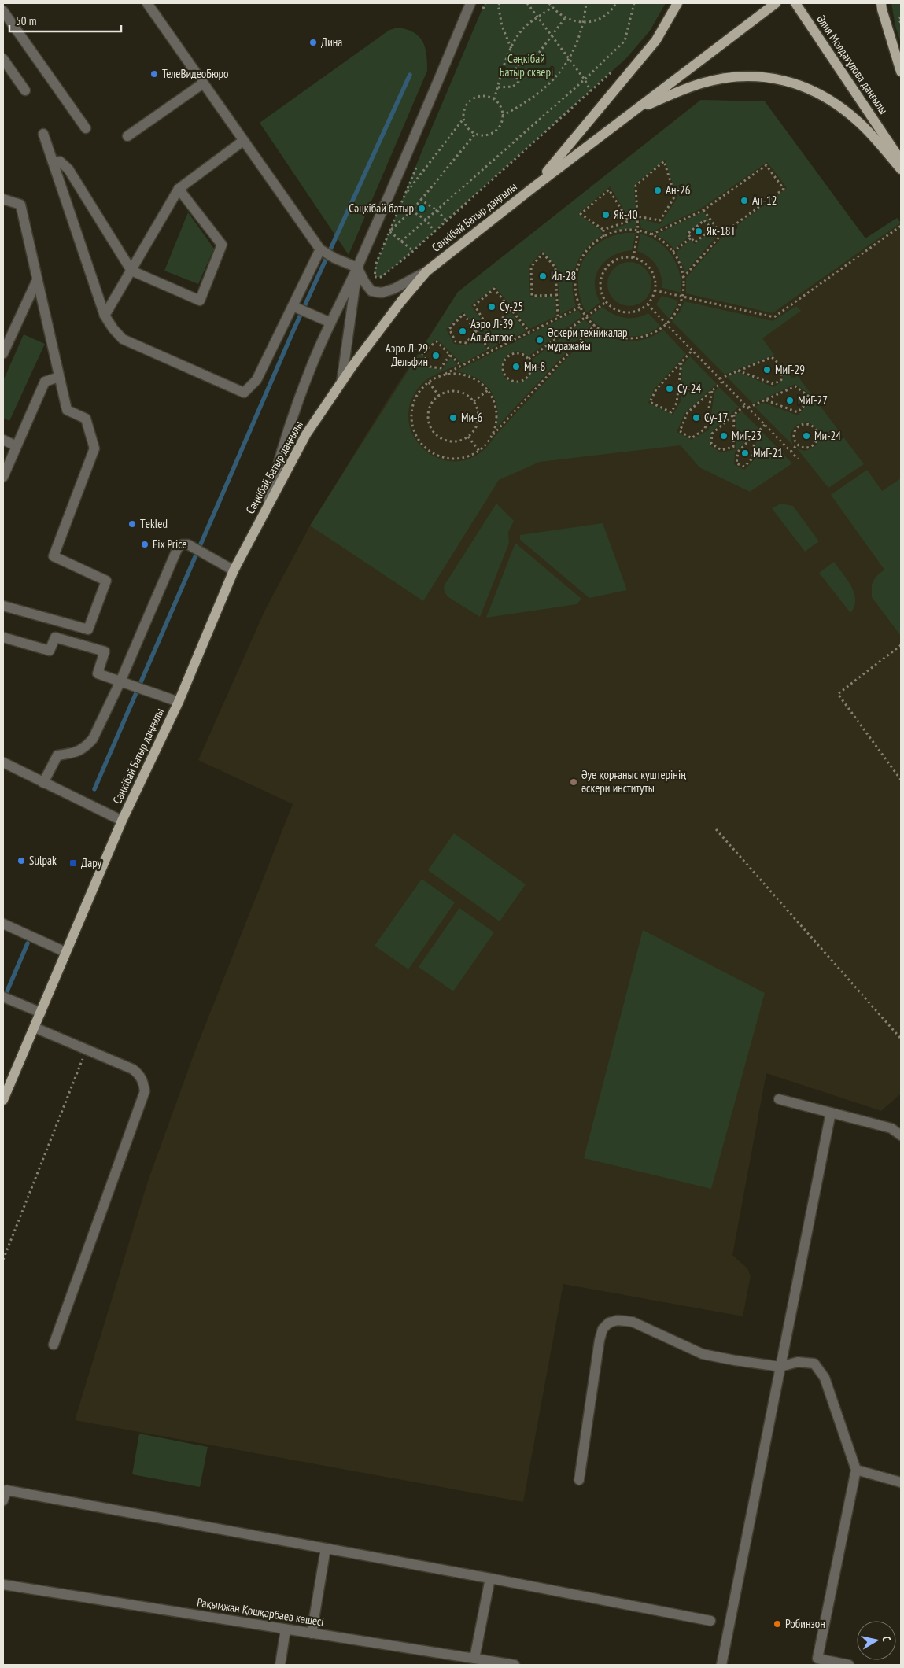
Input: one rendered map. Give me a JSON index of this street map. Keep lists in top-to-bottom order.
{
  "streets": {
    "main road": ["Әлия Молдағұлова даңғылы", "Сәңкібай Батыр даңғылы"],
    "street": ["Рақымжан Қошқарбаев көшесі"]
  },
  "parks": ["Сәңкібай Батыр сквері"],
  "places": {
    "other": [
      "Дина",
      "ТелеВидеоБюро",
      "Ан-26",
      "Ан-12",
      "Сәңкібай батыр",
      "Як-40",
      "Як-18Т",
      "Ил-28",
      "Су-25",
      "Аэро Л-39 Альбатрос",
      "Әскери техникалар мұражайы",
      "Аэро Л-29 Дельфин",
      "Ми-8",
      "МиГ-29",
      "Су-24",
      "МиГ-27",
      "Ми-6",
      "Су-17",
      "МиГ-23",
      "Ми-24",
      "МиГ-21",
      "Тekled",
      "Fix Price",
      "Әуе қорғаныс күштерінің әскери институты",
      "Sulpak",
      "Робинзон"
    ],
    "transit": ["Дару"]
  },
  "scale_bar": "50 m",
  "north": "right"
}
